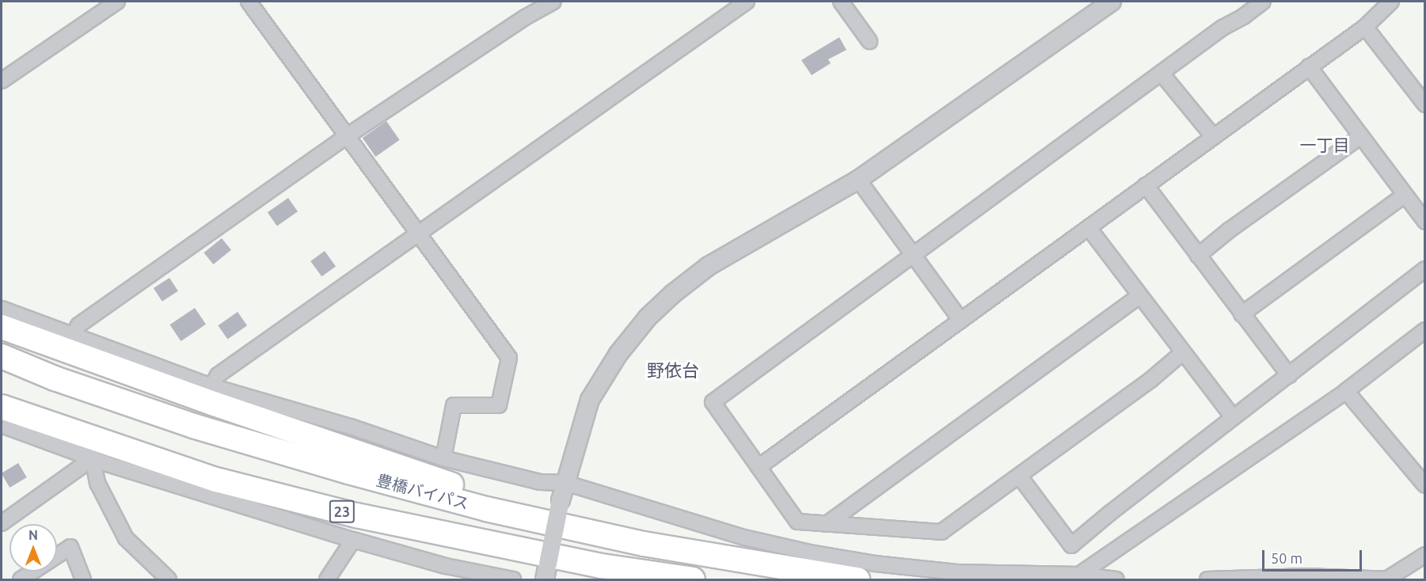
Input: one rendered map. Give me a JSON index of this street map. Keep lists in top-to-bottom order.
{
  "streets": {
    "highway": ["豊橋バイパス", "23"]
  },
  "districts": ["一丁目", "野依台"],
  "scale_bar": "50 m",
  "north": "top"
}
